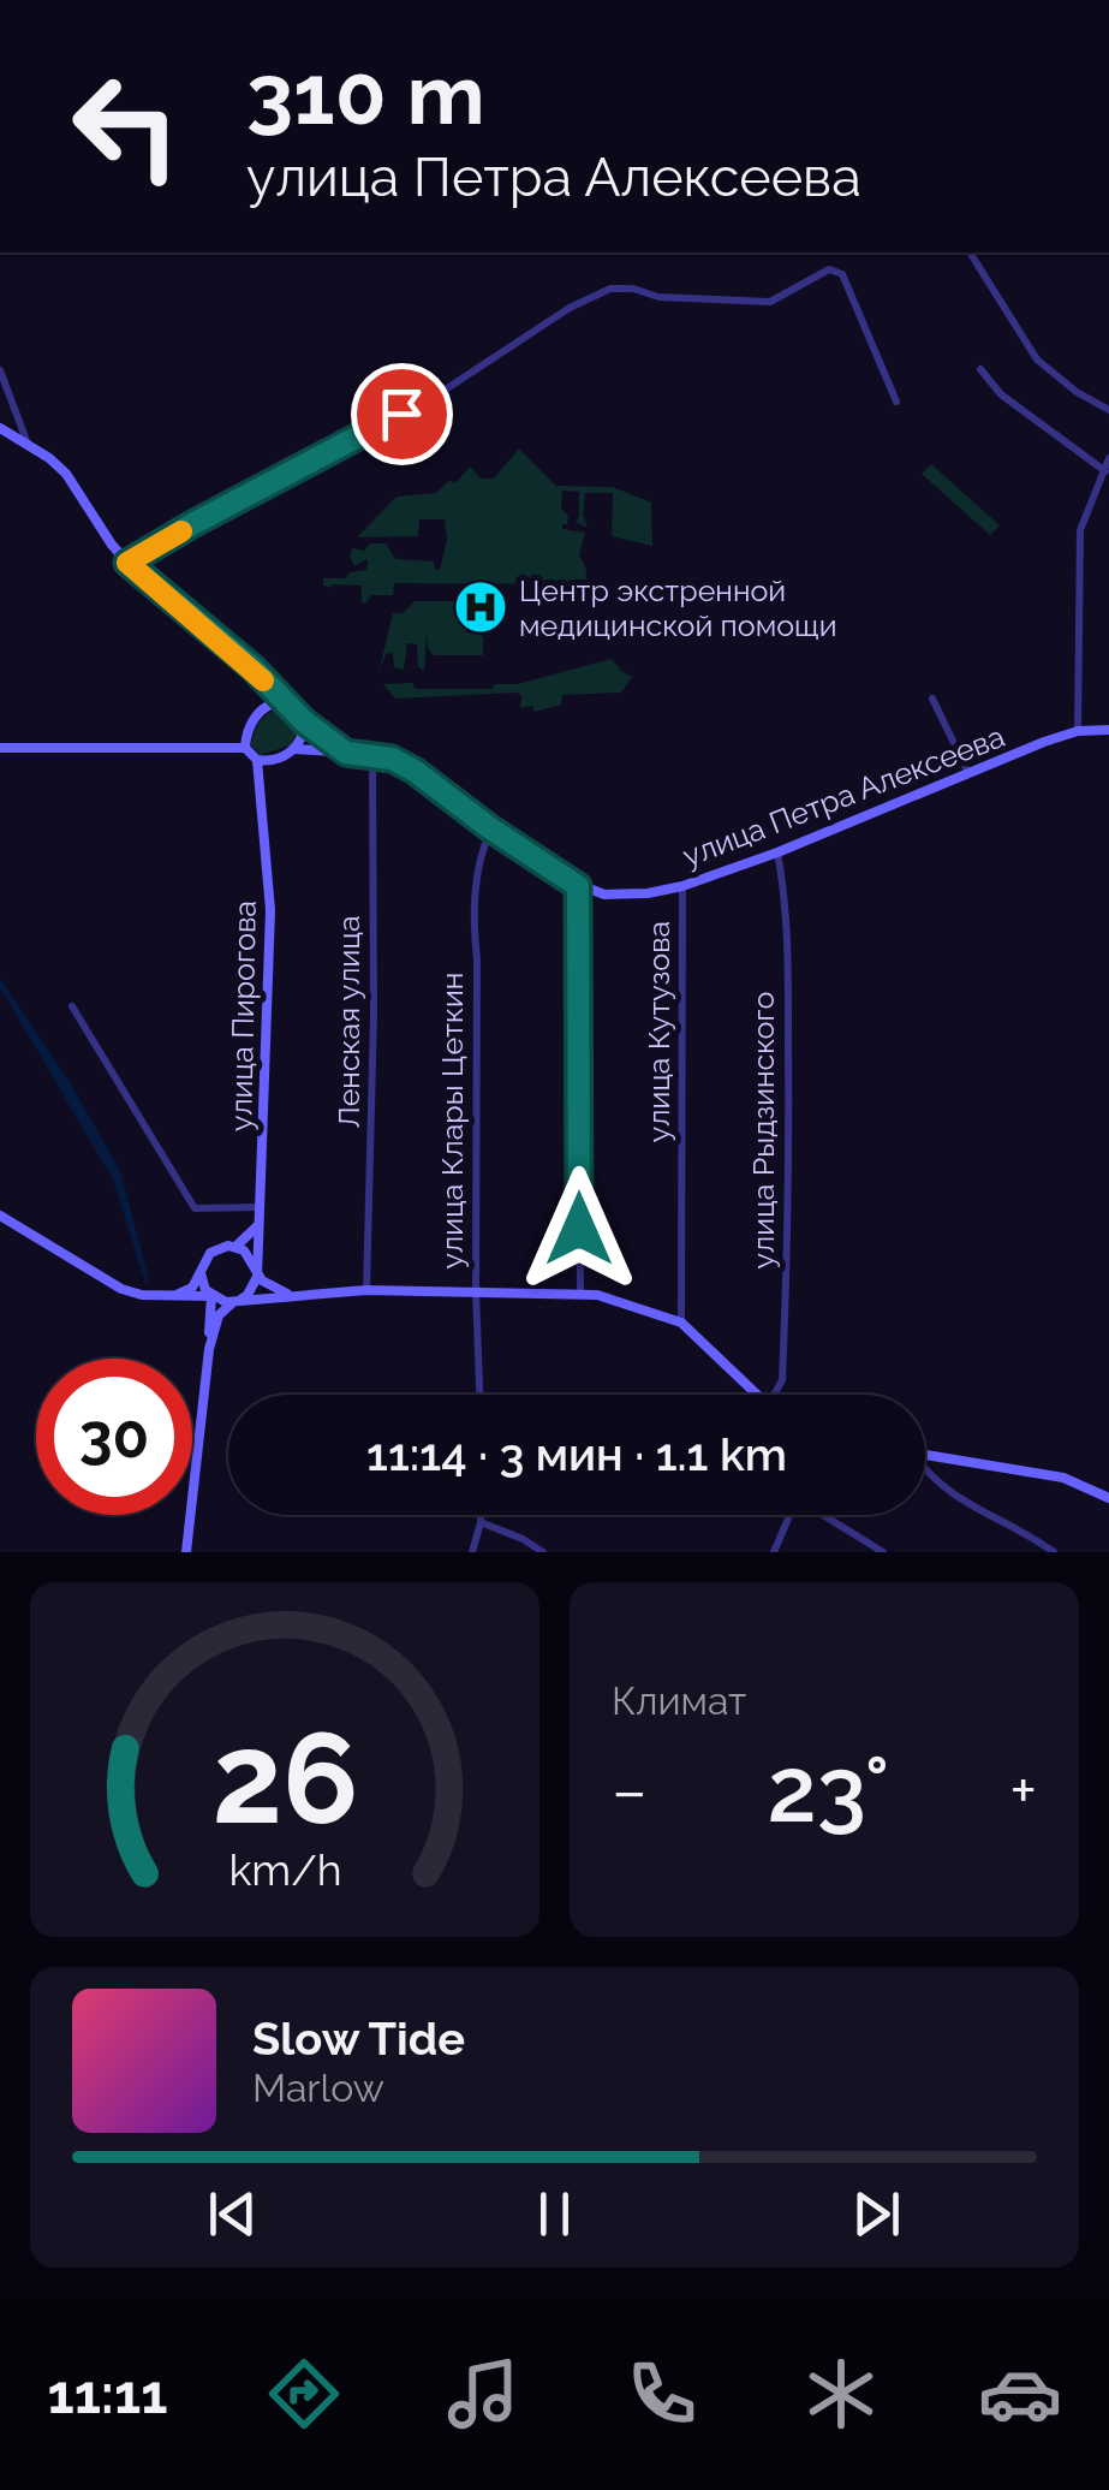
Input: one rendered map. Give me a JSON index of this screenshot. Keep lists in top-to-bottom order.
{
  "streets": {
    "street": [
      "улица Петра Алексеева",
      "улица Пирогова",
      "Ленская улица",
      "улица Кутузова",
      "улица Клары Цеткин",
      "улица Рыдзинского"
    ]
  },
  "crossings": [
    ["улица Петра Алексеева", "улица Пирогова"],
    ["улица Петра Алексеева", "Ленская улица"],
    ["улица Петра Алексеева", "улица Кутузова"],
    ["улица Петра Алексеева", "улица Клары Цеткин"],
    ["улица Петра Алексеева", "улица Рыдзинского"]
  ],
  "places": {
    "hospital": ["Центр экстренной медицинской помощи"]
  },
  "page": {
    "turn": ["310 m", "улица Петра Алексеева"],
    "limit": "30",
    "trip": "11:14 · 3 мин · 1.1 km",
    "tile": "Климат",
    "heat": ["−", "23°", "+"],
    "song": ["Slow Tide", "Marlow"],
    "tabs": "11:11",
    "gauge": ["26", "km/h"]
  }
}
